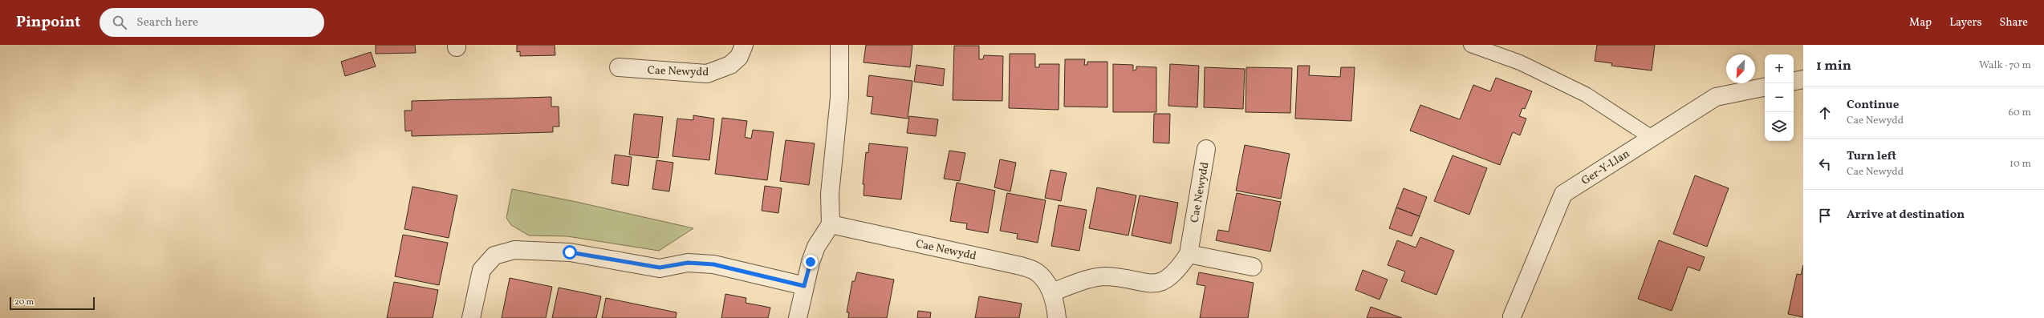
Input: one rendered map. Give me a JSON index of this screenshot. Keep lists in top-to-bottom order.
{
  "streets": {
    "street": ["Cae Newydd", "Ger-Y-Llan"]
  },
  "scale_bar": "20 m",
  "north": "bottom left",
  "page": {
    "header": "Pinpoint",
    "search": "Search here",
    "nav": ["Map", "Layers", "Share"],
    "heading": ["1 min", "Walk · 70 m"],
    "map_buttons": ["+", "−"],
    "list": [
      ["Continue", "Cae Newydd", "60 m"],
      ["Turn left", "Cae Newydd", "10 m"],
      "Arrive at destination"
    ],
    "scale": "20 m"
  }
}
